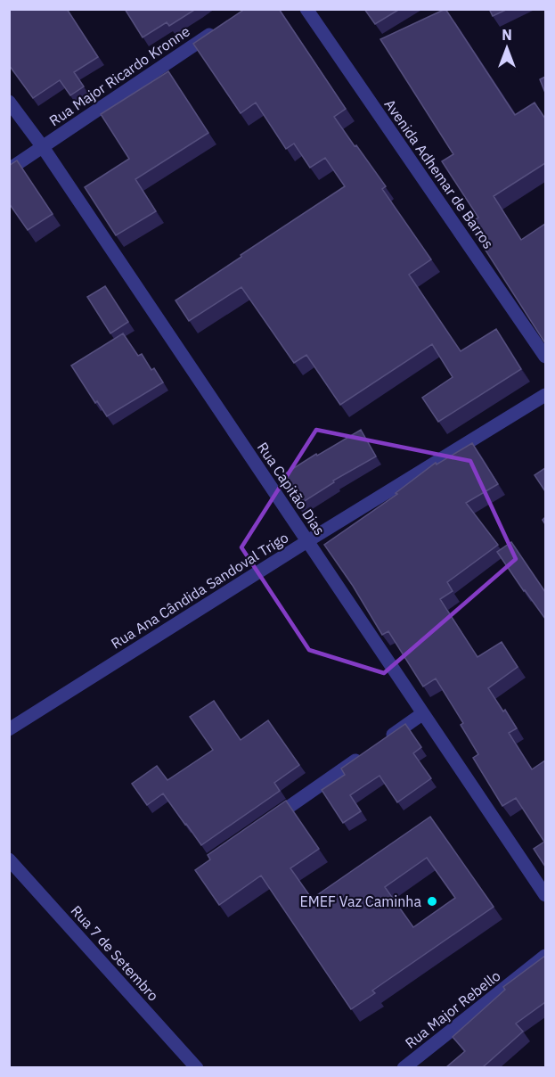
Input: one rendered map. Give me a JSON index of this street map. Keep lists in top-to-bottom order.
{
  "streets": {
    "street": [
      "Rua Major Ricardo Kronne",
      "Avenida Adhemar de Barros",
      "Rua Capitão Dias",
      "Rua Ana Cândida Sandoval Trigo",
      "Rua 7 de Setembro",
      "Rua Major Rebello"
    ]
  },
  "crossings": [
    ["Rua Major Ricardo Kronne", "Rua Capitão Dias"],
    ["Rua Capitão Dias", "Rua Ana Cândida Sandoval Trigo"]
  ],
  "places": ["EMEF Vaz Caminha"],
  "north": "top"
}
